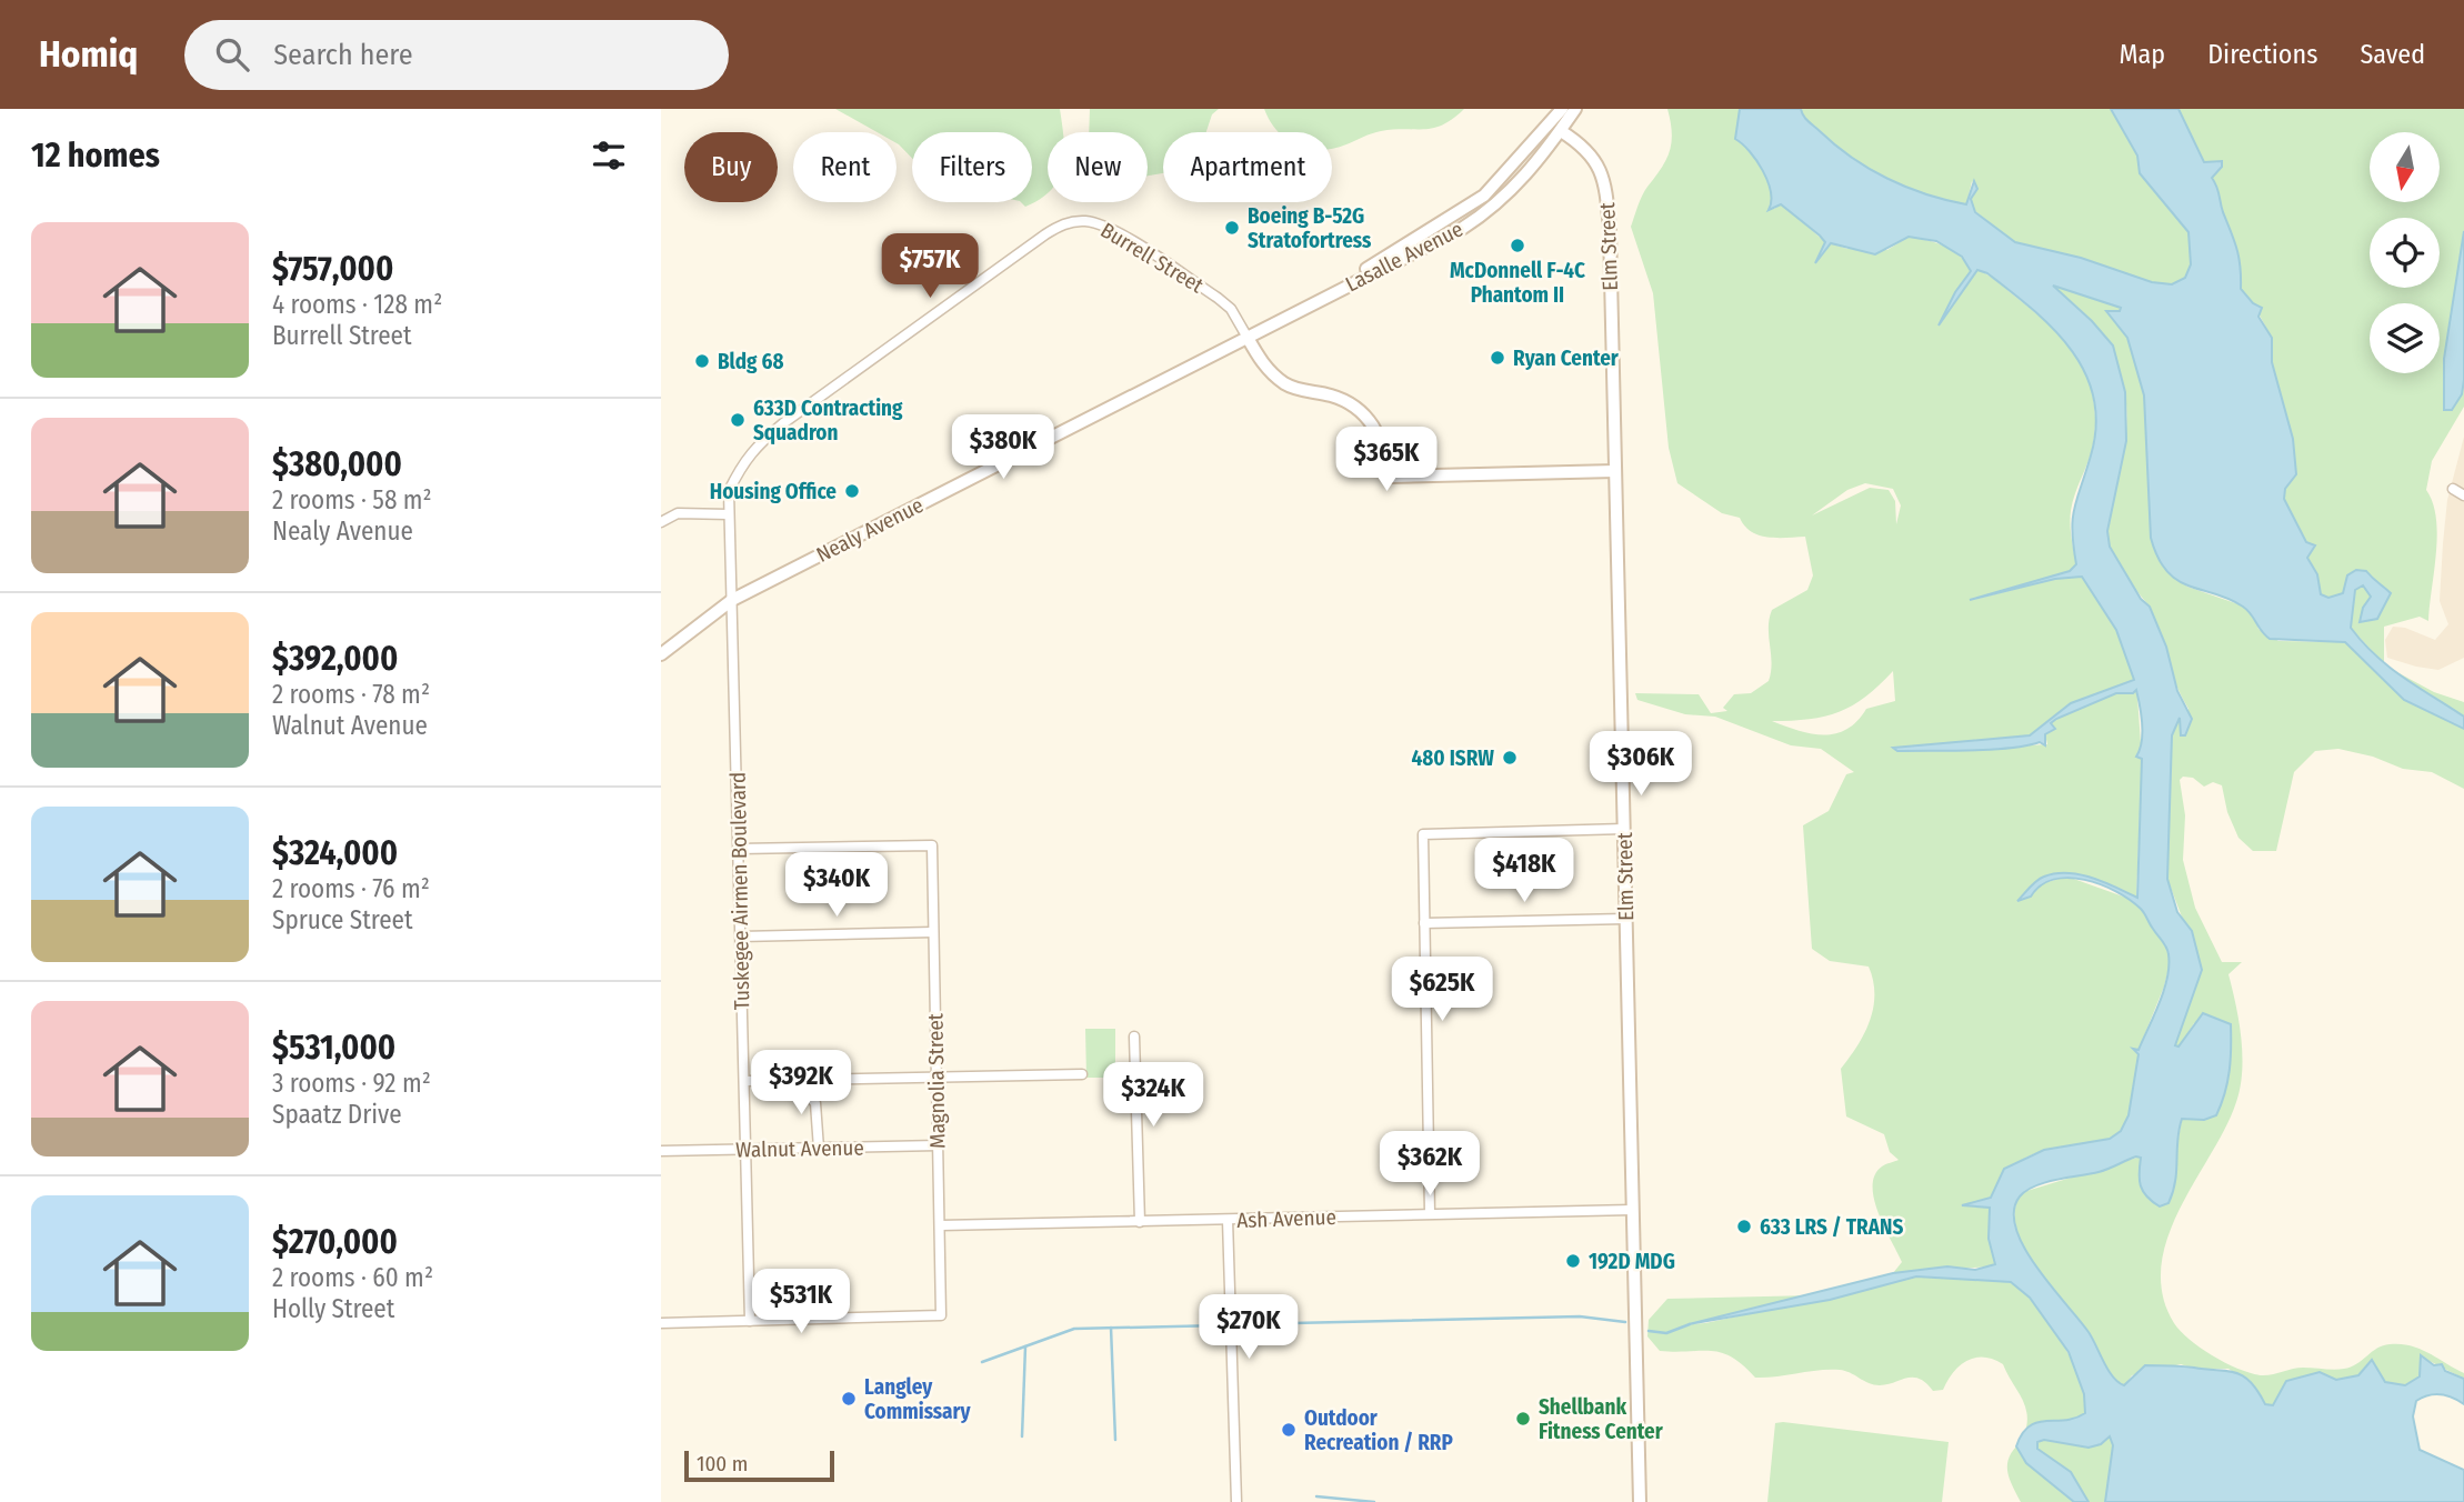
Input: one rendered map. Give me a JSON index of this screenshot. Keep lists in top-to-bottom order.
{
  "streets": {
    "street": [
      "Elm Street",
      "Lasalle Avenue",
      "Burrell Street",
      "Nealy Avenue",
      "Tuskegee Airmen Boulevard",
      "Magnolia Street",
      "Walnut Avenue",
      "Ash Avenue"
    ]
  },
  "crossings": [
    ["Elm Street", "Lasalle Avenue"],
    ["Elm Street", "Ash Avenue"],
    ["Lasalle Avenue", "Nealy Avenue"],
    ["Burrell Street", "Nealy Avenue"],
    ["Burrell Street", "Tuskegee Airmen Boulevard"],
    ["Nealy Avenue", "Tuskegee Airmen Boulevard"],
    ["Tuskegee Airmen Boulevard", "Magnolia Street"],
    ["Tuskegee Airmen Boulevard", "Walnut Avenue"],
    ["Magnolia Street", "Walnut Avenue"],
    ["Magnolia Street", "Ash Avenue"]
  ],
  "places": [
    "Boeing B-52G Stratofortress",
    "McDonnell F-4C Phantom II",
    "Ryan Center",
    "Bldg 68",
    "633D Contracting Squadron",
    "Housing Office",
    "480 ISRW",
    "633 LRS / TRANS",
    "192D MDG",
    "Langley Commissary",
    "Shellbank Fitness Center",
    "Outdoor Recreation / RRP"
  ],
  "scale_bar": "100 m",
  "north": "bottom",
  "page": {
    "header": "Homiq",
    "search": "Search here",
    "nav": ["Map", "Directions", "Saved"],
    "heading": "12 homes",
    "chip": [
      "Buy",
      "Rent",
      "Filters",
      "New",
      "Apartment"
    ],
    "list": [
      {
        "name": "$757,000",
        "note": "4 rooms · 128 m² · Burrell Street"
      },
      {
        "name": "$380,000",
        "note": "2 rooms · 58 m² · Nealy Avenue"
      },
      {
        "name": "$392,000",
        "note": "2 rooms · 78 m² · Walnut Avenue"
      },
      {
        "name": "$324,000",
        "note": "2 rooms · 76 m² · Spruce Street"
      },
      {
        "name": "$531,000",
        "note": "3 rooms · 92 m² · Spaatz Drive"
      },
      {
        "name": "$270,000",
        "note": "2 rooms · 60 m² · Holly Street"
      }
    ],
    "price": [
      "$757K",
      "$380K",
      "$365K",
      "$306K",
      "$418K",
      "$340K",
      "$625K",
      "$392K",
      "$324K",
      "$362K",
      "$531K",
      "$270K"
    ],
    "scale": "100 m"
  }
}
